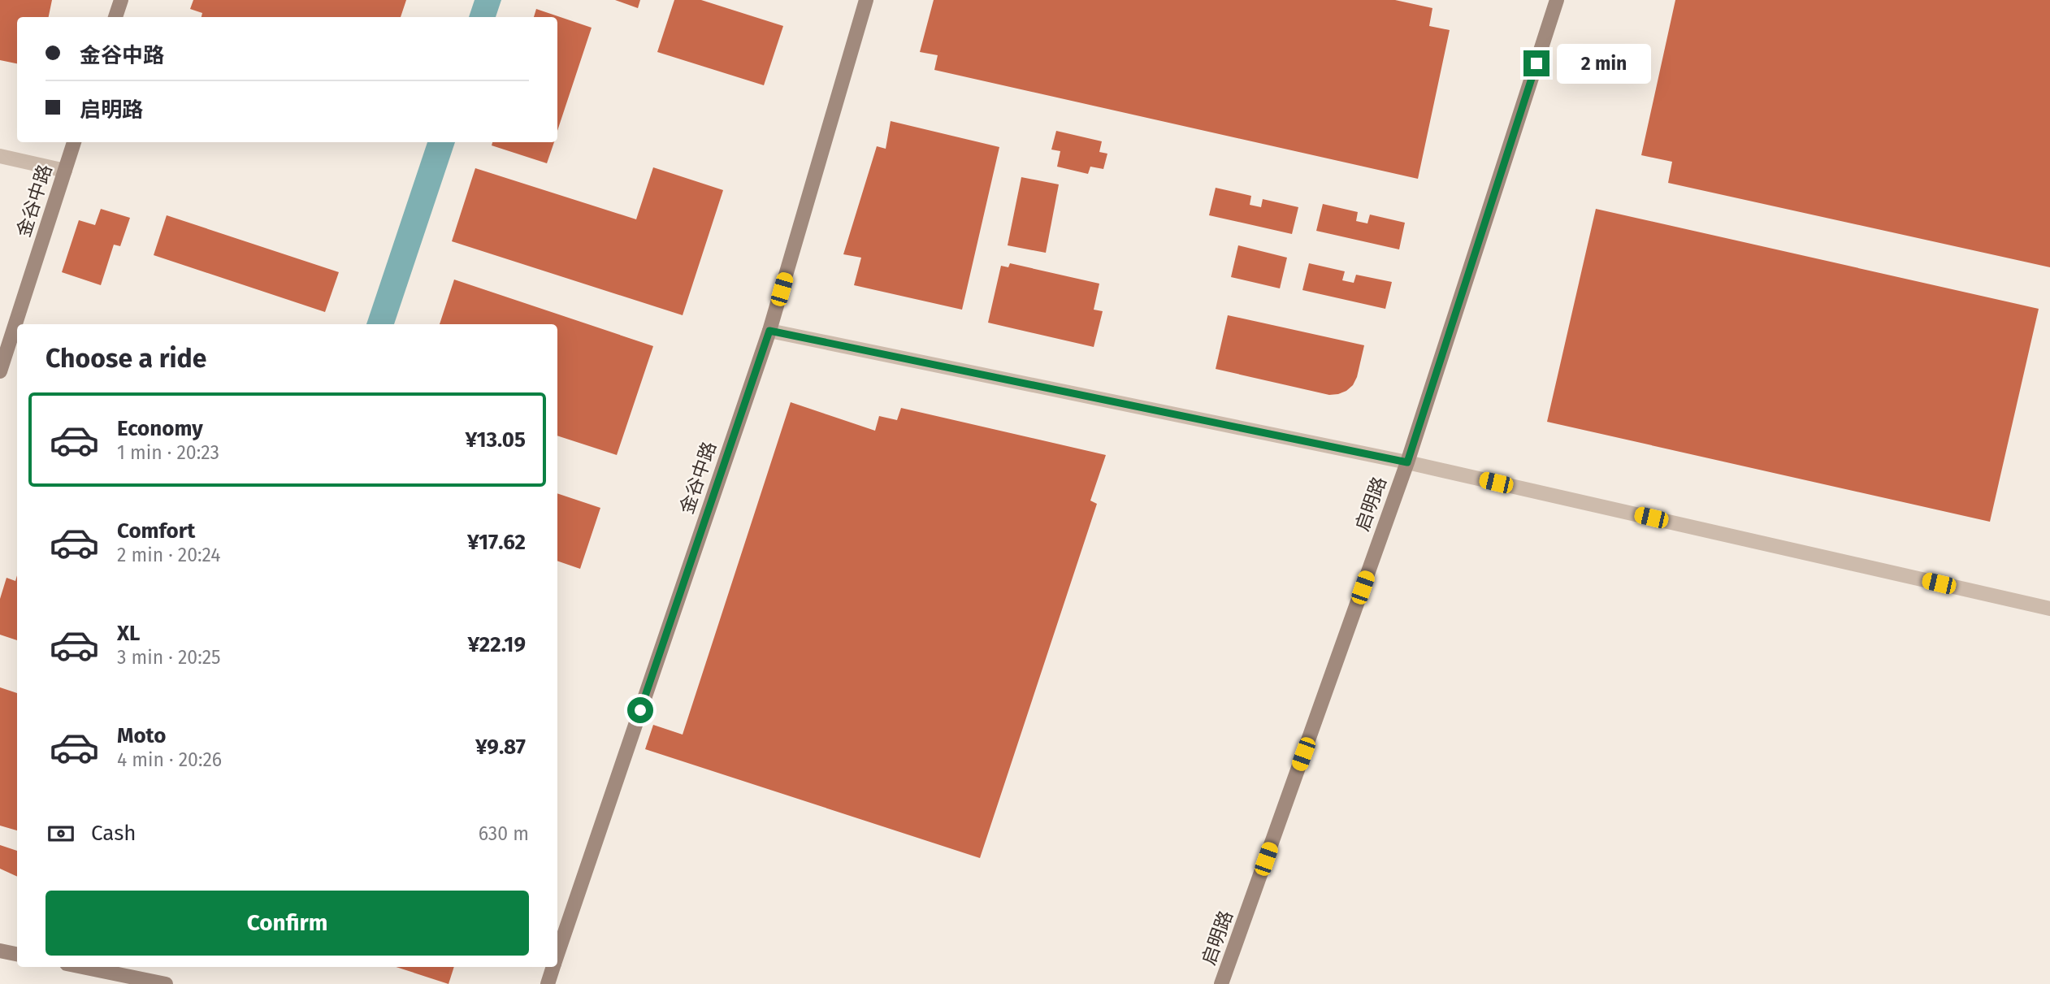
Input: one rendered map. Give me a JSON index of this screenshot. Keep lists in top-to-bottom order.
{
  "streets": {
    "street": ["金谷中路", "启明路"]
  },
  "page": {
    "banner": ["金谷中路", "启明路"],
    "bubble": "2 min",
    "heading": "Choose a ride",
    "list": [
      {
        "name": "Economy",
        "note": "1 min · 20:23",
        "value": "¥13.05"
      },
      {
        "name": "Comfort",
        "note": "2 min · 20:24",
        "value": "¥17.62"
      },
      {
        "name": "XL",
        "note": "3 min · 20:25",
        "value": "¥22.19"
      },
      {
        "name": "Moto",
        "note": "4 min · 20:26",
        "value": "¥9.87"
      }
    ],
    "pay": ["Cash", "630 m"],
    "buttons": "Confirm"
  }
}
